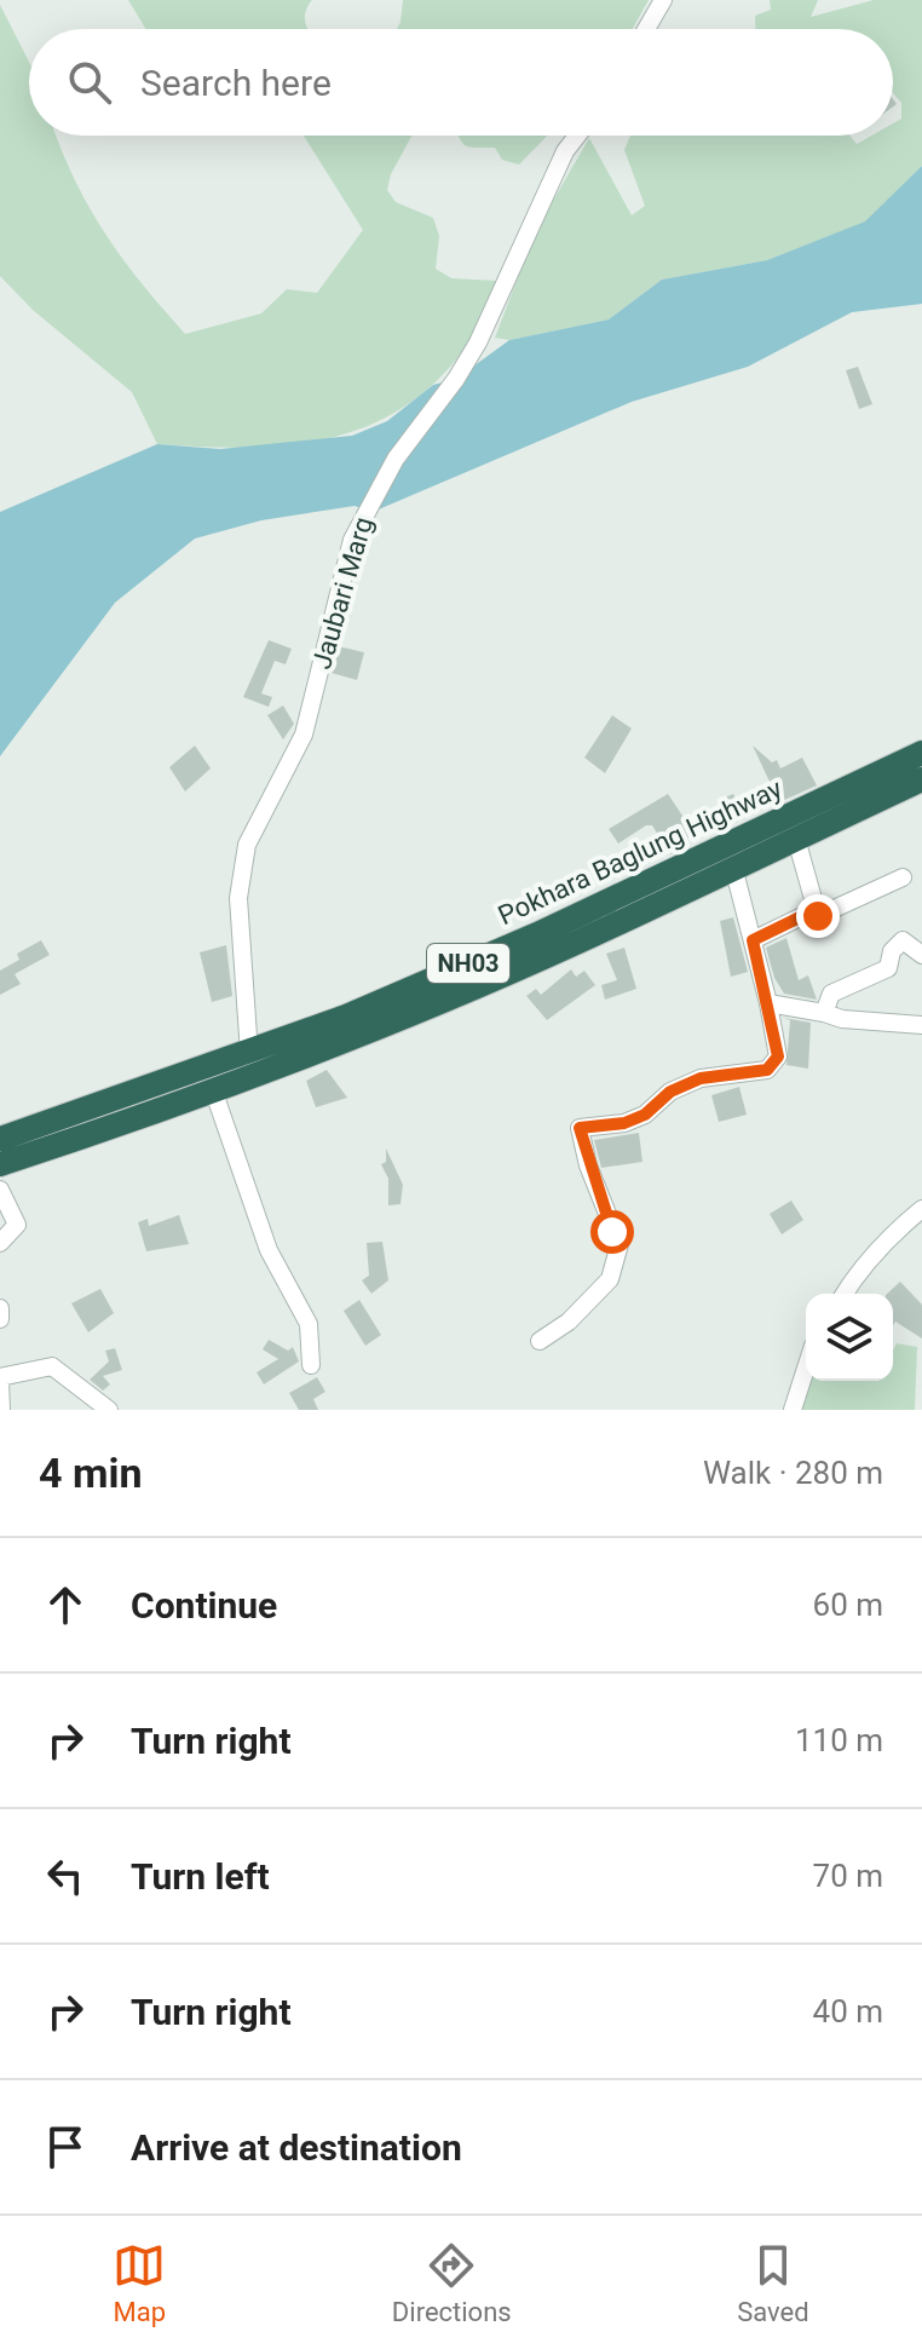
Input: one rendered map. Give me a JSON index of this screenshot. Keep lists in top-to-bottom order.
{
  "streets": {
    "highway": ["Pokhara Baglung Highway", "NH03"],
    "street": ["Jaubari Marg"]
  },
  "crossings": [
    ["Jaubari Marg", "Pokhara Baglung Highway"]
  ],
  "page": {
    "search": "Search here",
    "heading": ["4 min", "Walk · 280 m"],
    "list": [
      ["Continue", "60 m"],
      ["Turn right", "110 m"],
      ["Turn left", "70 m"],
      ["Turn right", "40 m"],
      "Arrive at destination"
    ],
    "nav": ["Map", "Directions", "Saved"]
  }
}
